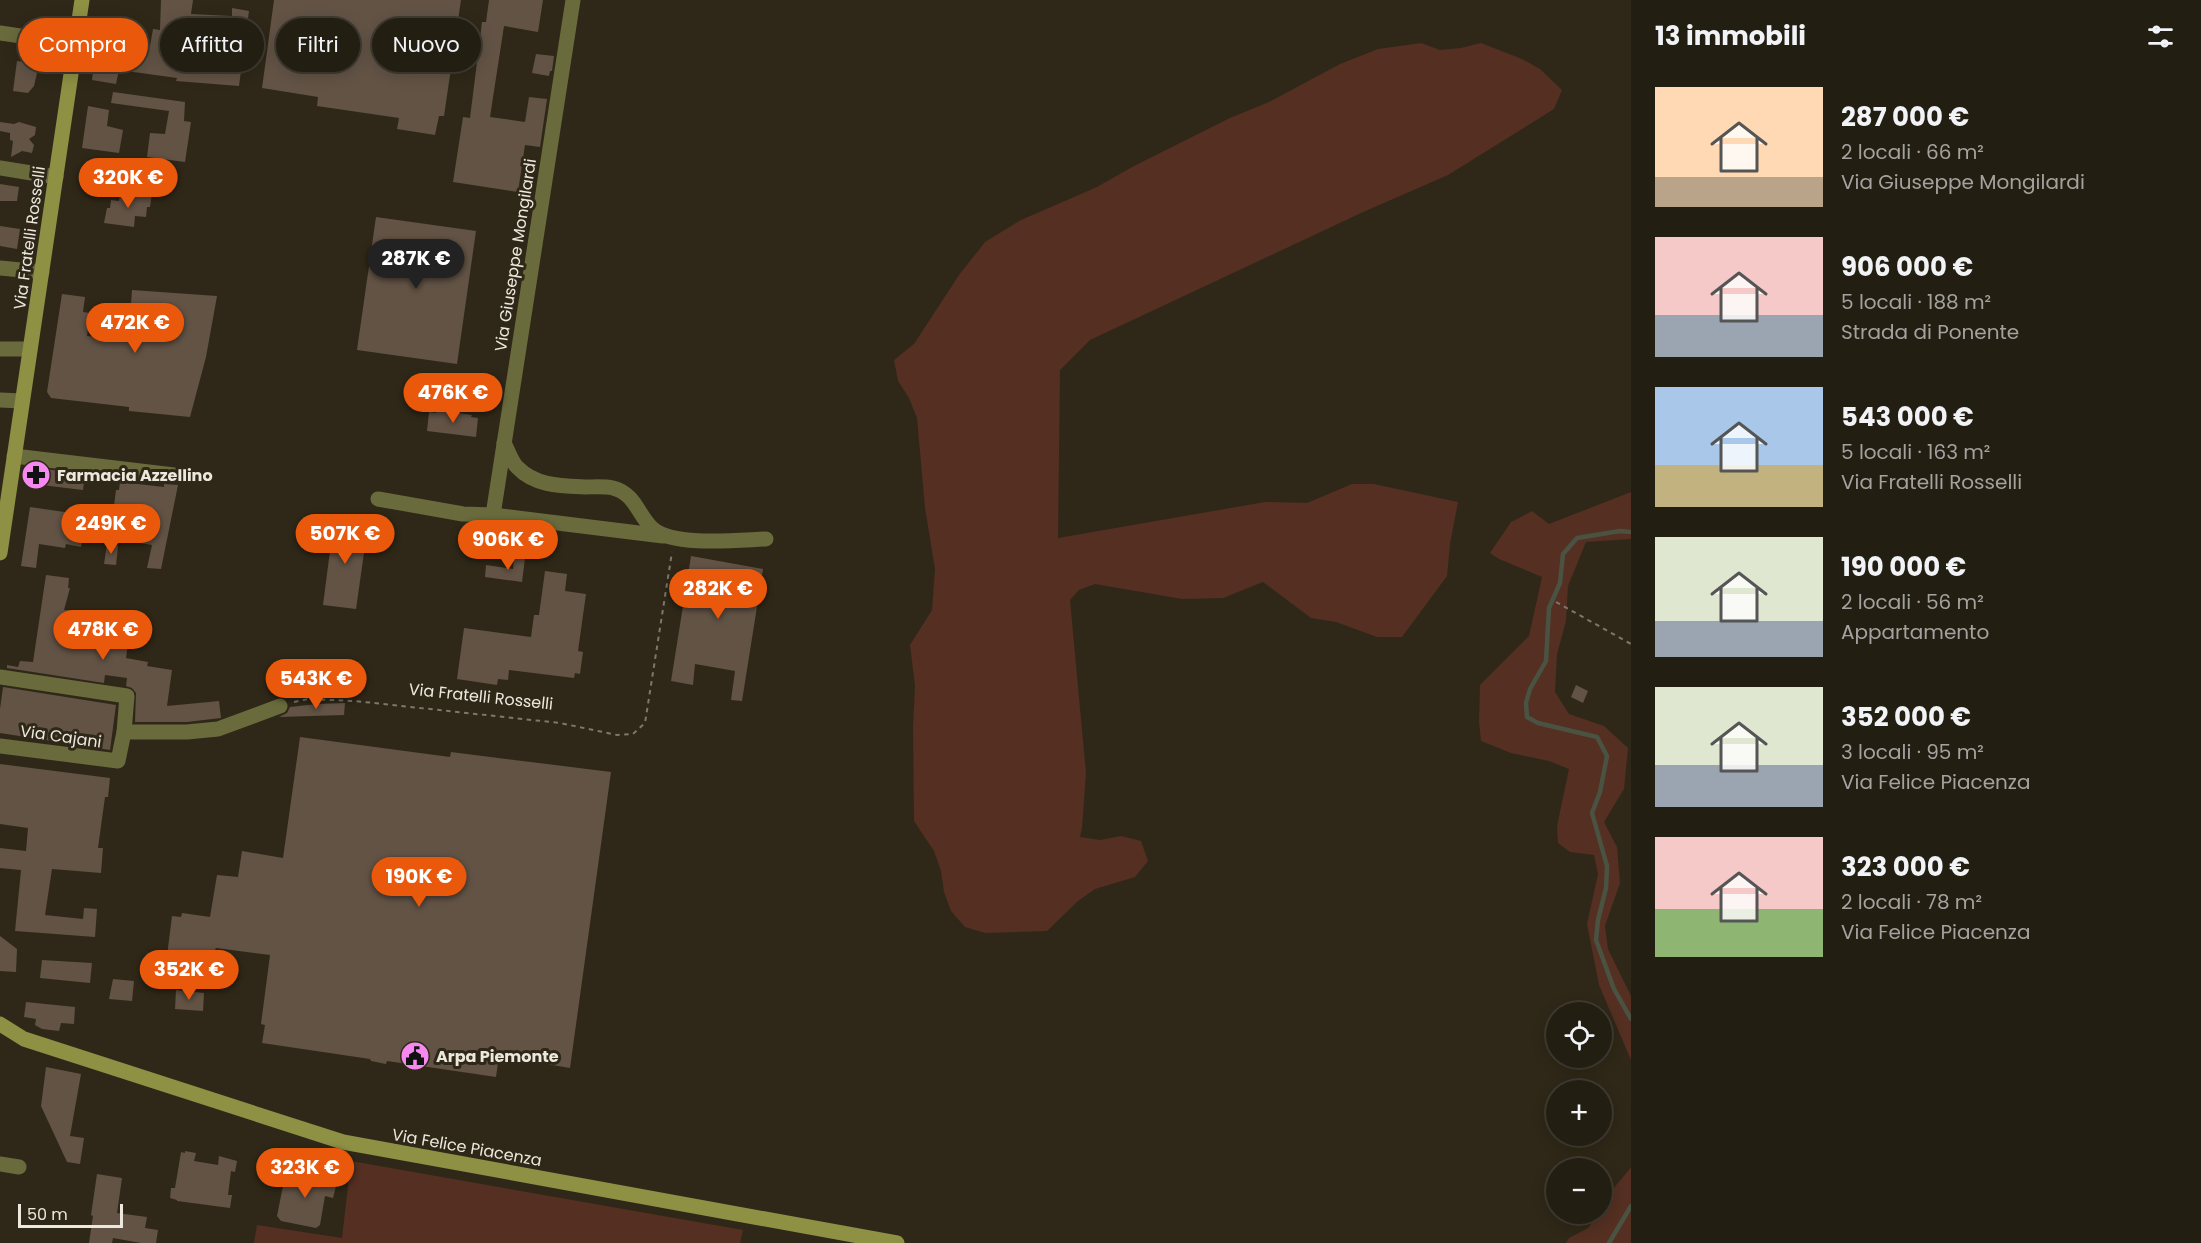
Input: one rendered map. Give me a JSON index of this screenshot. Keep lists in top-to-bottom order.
{
  "streets": {
    "street": [
      "Via Fratelli Rosselli",
      "Via Giuseppe Mongilardi",
      "Via Cajani",
      "Via Felice Piacenza"
    ]
  },
  "places": {
    "pharmacy": ["Farmacia Azzellino"],
    "public building": ["Arpa Piemonte"]
  },
  "scale_bar": "50 m",
  "page": {
    "heading": "13 immobili",
    "chip": [
      "Compra",
      "Affitta",
      "Filtri",
      "Nuovo"
    ],
    "list": [
      {
        "name": "287 000 €",
        "note": "2 locali · 66 m² · Via Giuseppe Mongilardi"
      },
      {
        "name": "906 000 €",
        "note": "5 locali · 188 m² · Strada di Ponente"
      },
      {
        "name": "543 000 €",
        "note": "5 locali · 163 m² · Via Fratelli Rosselli"
      },
      {
        "name": "190 000 €",
        "note": "2 locali · 56 m² · Appartamento"
      },
      {
        "name": "352 000 €",
        "note": "3 locali · 95 m² · Via Felice Piacenza"
      },
      {
        "name": "323 000 €",
        "note": "2 locali · 78 m² · Via Felice Piacenza"
      }
    ],
    "price": [
      "320K €",
      "287K €",
      "472K €",
      "476K €",
      "249K €",
      "507K €",
      "906K €",
      "282K €",
      "478K €",
      "543K €",
      "190K €",
      "352K €",
      "323K €"
    ],
    "map_buttons": ["+", "−"],
    "scale": "50 m"
  }
}
